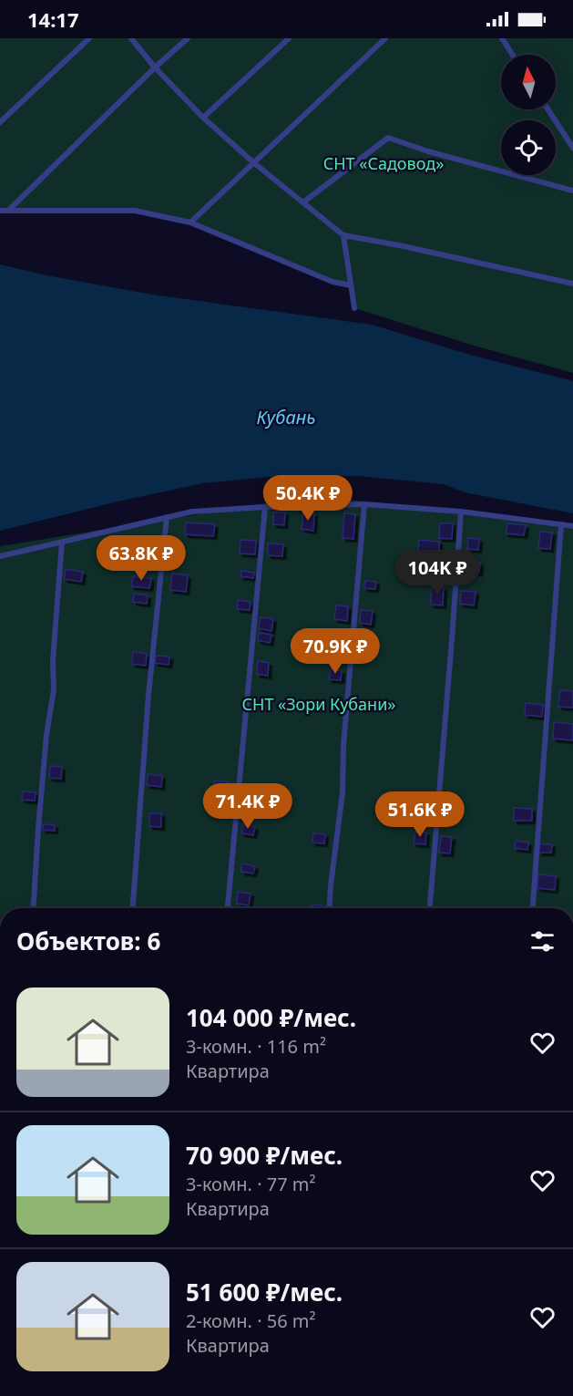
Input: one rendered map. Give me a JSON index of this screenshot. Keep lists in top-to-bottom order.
{
  "water": ["Кубань"],
  "parks": ["СНТ «Садовод»", "СНТ «Зори Кубани»"],
  "north": "top",
  "page": {
    "status": "14:17",
    "price": [
      "50.4K ₽",
      "63.8K ₽",
      "104K ₽",
      "70.9K ₽",
      "71.4K ₽",
      "51.6K ₽"
    ],
    "heading": "Объектов: 6",
    "list": [
      {
        "name": "104 000 ₽/мес.",
        "note": "3-комн. · 116 m² · Квартира"
      },
      {
        "name": "70 900 ₽/мес.",
        "note": "3-комн. · 77 m² · Квартира"
      },
      {
        "name": "51 600 ₽/мес.",
        "note": "2-комн. · 56 m² · Квартира"
      }
    ]
  }
}
